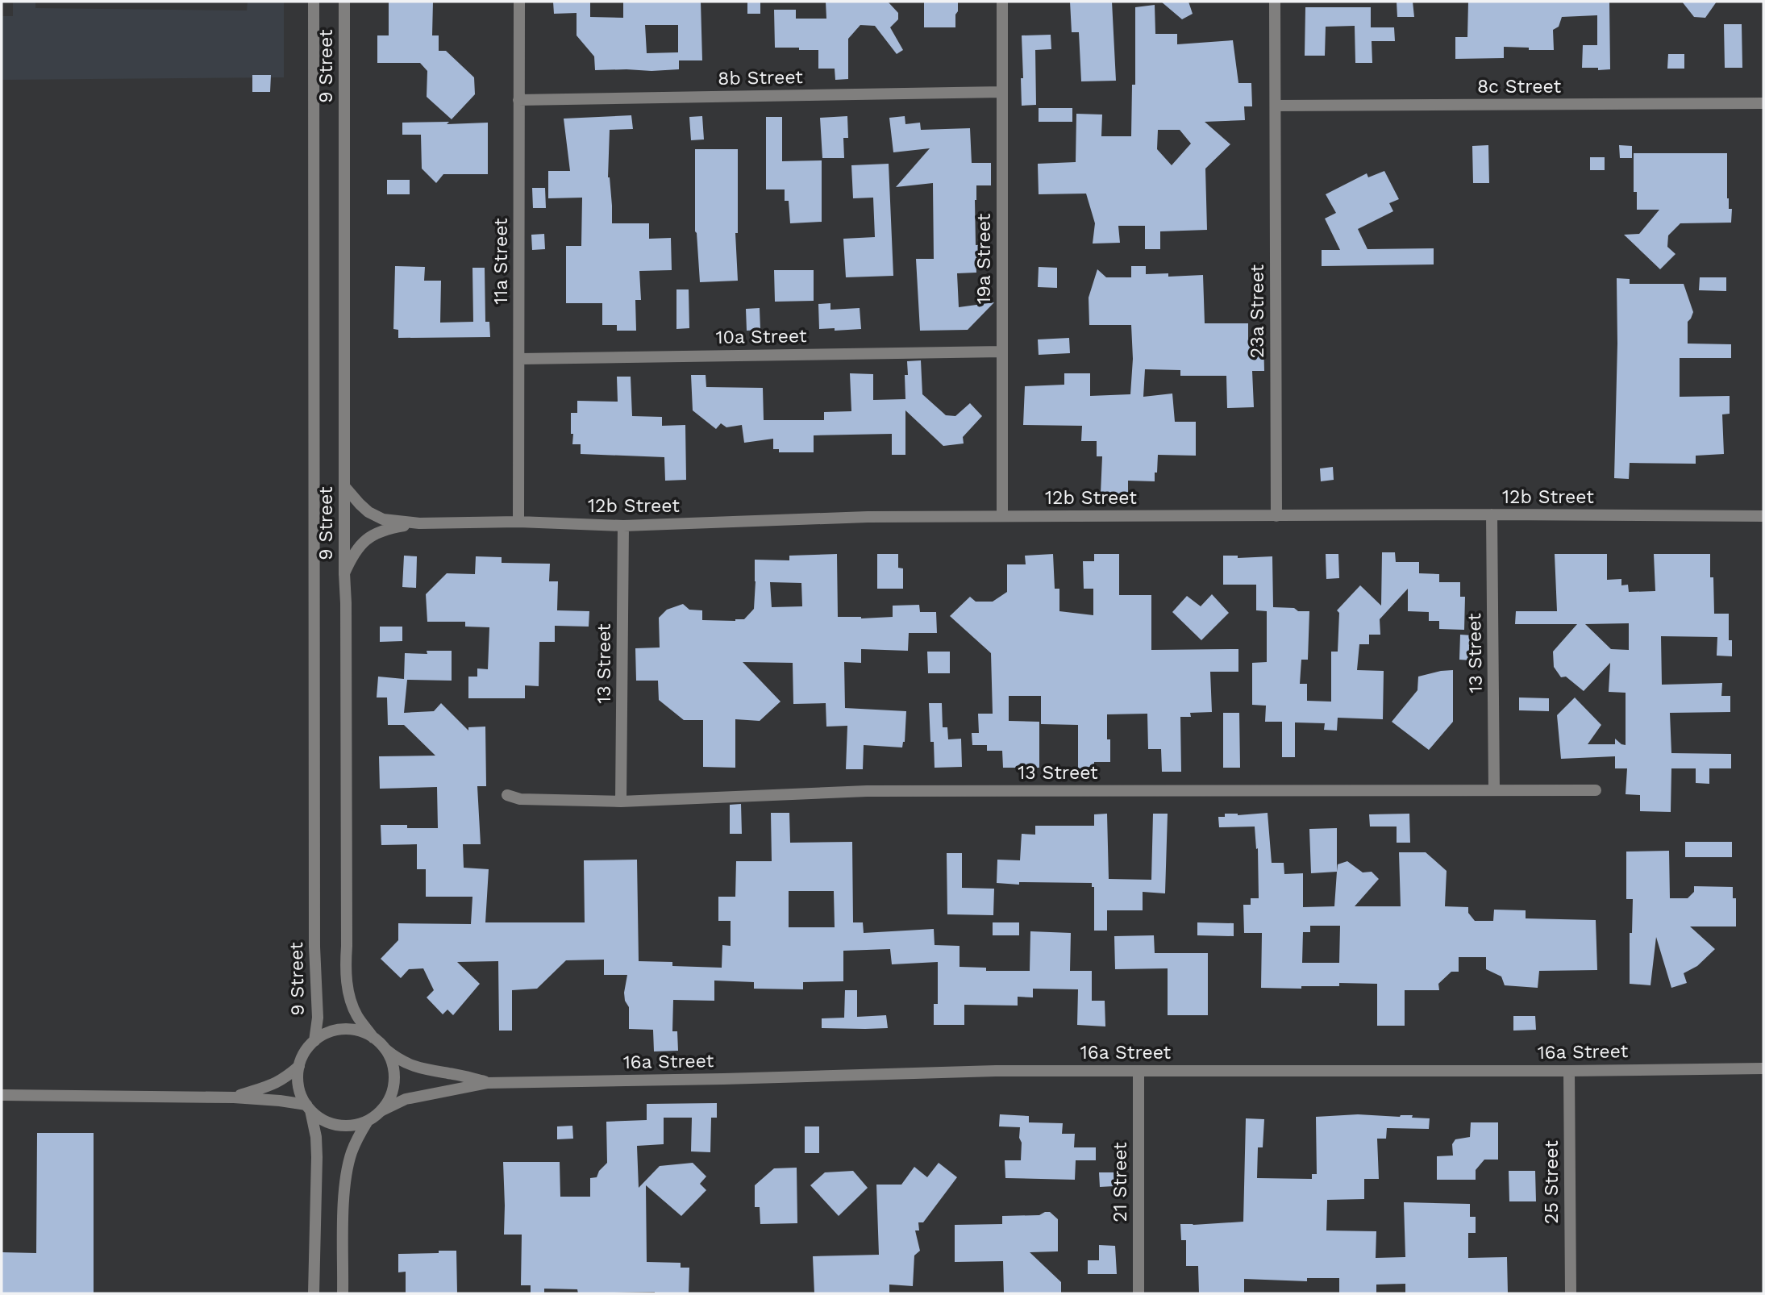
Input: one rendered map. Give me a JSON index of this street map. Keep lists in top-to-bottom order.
{
  "streets": {
    "street": [
      "9 Street",
      "8b Street",
      "8c Street",
      "19a Street",
      "11a Street",
      "23a Street",
      "10a Street",
      "12b Street",
      "13 Street",
      "16a Street",
      "21 Street",
      "25 Street"
    ]
  },
  "crossings": [
    ["9 Street", "12b Street"],
    ["9 Street", "16a Street"],
    ["8b Street", "19a Street"],
    ["8b Street", "11a Street"],
    ["8c Street", "23a Street"],
    ["19a Street", "10a Street"],
    ["19a Street", "12b Street"],
    ["11a Street", "10a Street"],
    ["11a Street", "12b Street"],
    ["23a Street", "12b Street"],
    ["12b Street", "13 Street"],
    ["16a Street", "21 Street"],
    ["16a Street", "25 Street"]
  ]
}
